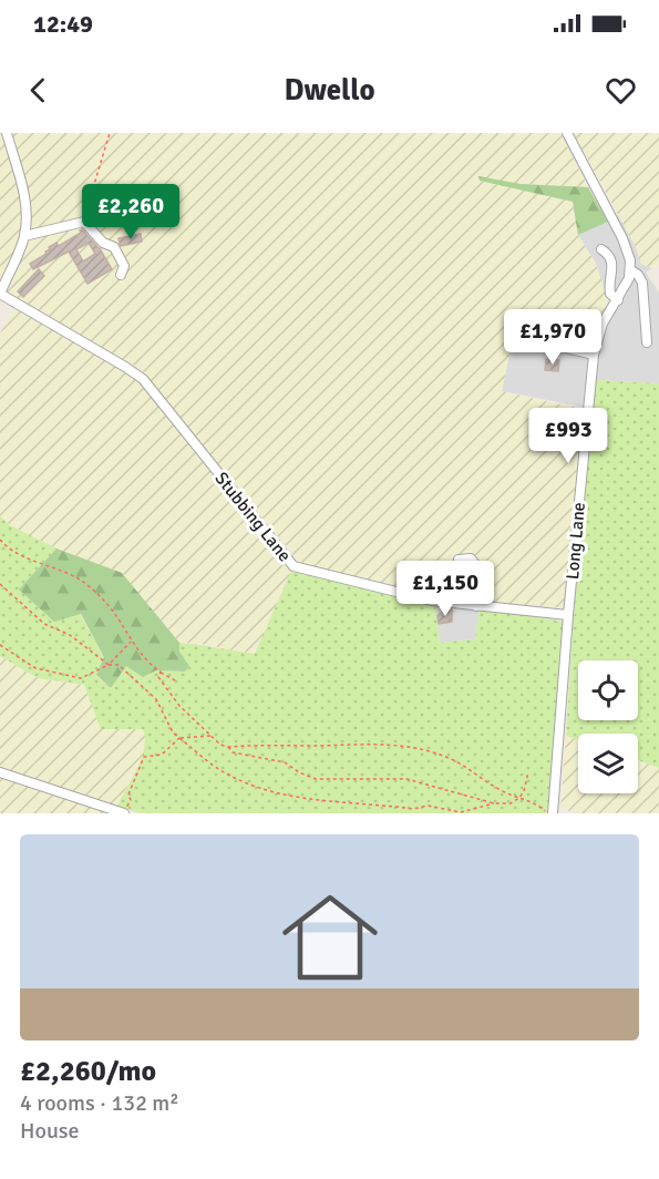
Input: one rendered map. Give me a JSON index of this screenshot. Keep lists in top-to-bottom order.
{
  "streets": {
    "street": ["Stubbing Lane", "Long Lane"]
  },
  "crossings": [
    ["Stubbing Lane", "Long Lane"]
  ],
  "page": {
    "status": "12:49",
    "header": "Dwello",
    "price": [
      "£2,260",
      "£1,970",
      "£993",
      "£1,150"
    ],
    "list": [
      {
        "name": "£2,260/mo",
        "note": "4 rooms · 132 m² · House"
      }
    ]
  }
}
